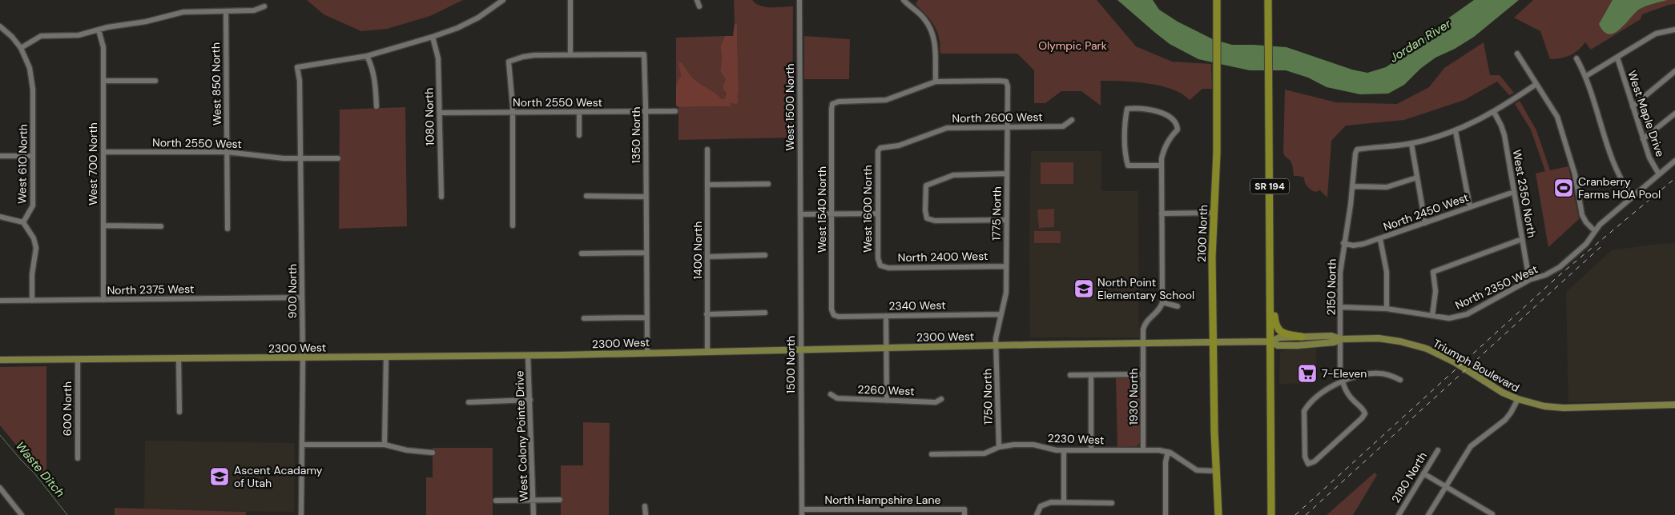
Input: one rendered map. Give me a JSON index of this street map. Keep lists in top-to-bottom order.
{
  "streets": {
    "highway": ["SR 194", "2100 North"],
    "main road": ["2300 West", "Triumph Boulevard"],
    "street": [
      "West 850 North",
      "North 2550 West",
      "West 1500 North",
      "West Maple Drive",
      "1080 North",
      "North 2600 West",
      "1350 North",
      "West 610 North",
      "West 700 North",
      "West 2350 North",
      "West 1600 North",
      "West 1540 North",
      "North 2450 West",
      "1775 North",
      "1400 North",
      "North 2400 West",
      "2150 North",
      "North 2350 West",
      "North 2375 West",
      "900 North",
      "2340 West",
      "1500 North",
      "2260 West",
      "1750 North",
      "1930 North",
      "600 North",
      "West Colony Pointe Drive",
      "2230 West",
      "2180 North",
      "North Hampshire Lane"
    ]
  },
  "crossings": [
    ["West 850 North", "North 2550 West"],
    ["North 2550 West", "1080 North"],
    ["North 2550 West", "1350 North"],
    ["North 2550 West", "West 700 North"],
    ["North 2550 West", "900 North"],
    ["West 1500 North", "1500 North"],
    ["West Maple Drive", "North 2350 West"],
    ["North 2600 West", "West 1600 North"],
    ["North 2600 West", "1775 North"],
    ["1350 North", "2300 West"],
    ["West 700 North", "North 2375 West"],
    ["SR 194", "Triumph Boulevard"],
    ["West 2350 North", "North 2450 West"],
    ["West 2350 North", "North 2350 West"],
    ["West 1600 North", "North 2400 West"],
    ["West 1540 North", "1775 North"],
    ["West 1540 North", "2340 West"],
    ["North 2450 West", "2150 North"],
    ["1775 North", "North 2400 West"],
    ["1775 North", "2340 West"],
    ["1775 North", "2300 West"],
    ["1775 North", "1750 North"],
    ["2100 North", "2300 West"],
    ["2100 North", "2230 West"],
    ["1400 North", "2300 West"],
    ["2150 North", "North 2350 West"],
    ["2150 North", "Triumph Boulevard"],
    ["North 2375 West", "900 North"],
    ["900 North", "2300 West"],
    ["2300 West", "1500 North"],
    ["2300 West", "Triumph Boulevard"],
    ["2300 West", "1750 North"],
    ["2300 West", "1930 North"],
    ["2300 West", "600 North"],
    ["2300 West", "West Colony Pointe Drive"],
    ["1500 North", "North Hampshire Lane"],
    ["1750 North", "2230 West"],
    ["1930 North", "2230 West"]
  ],
  "water": ["Jordan River", "Waste Ditch"],
  "parks": ["Olympic Park"],
  "places": {
    "sports": ["Cranberry Farms HOA Pool"],
    "school or university": ["North Point Elementary School", "Ascent Acadamy of Utah"],
    "supermarket": ["7-Eleven"]
  }
}
